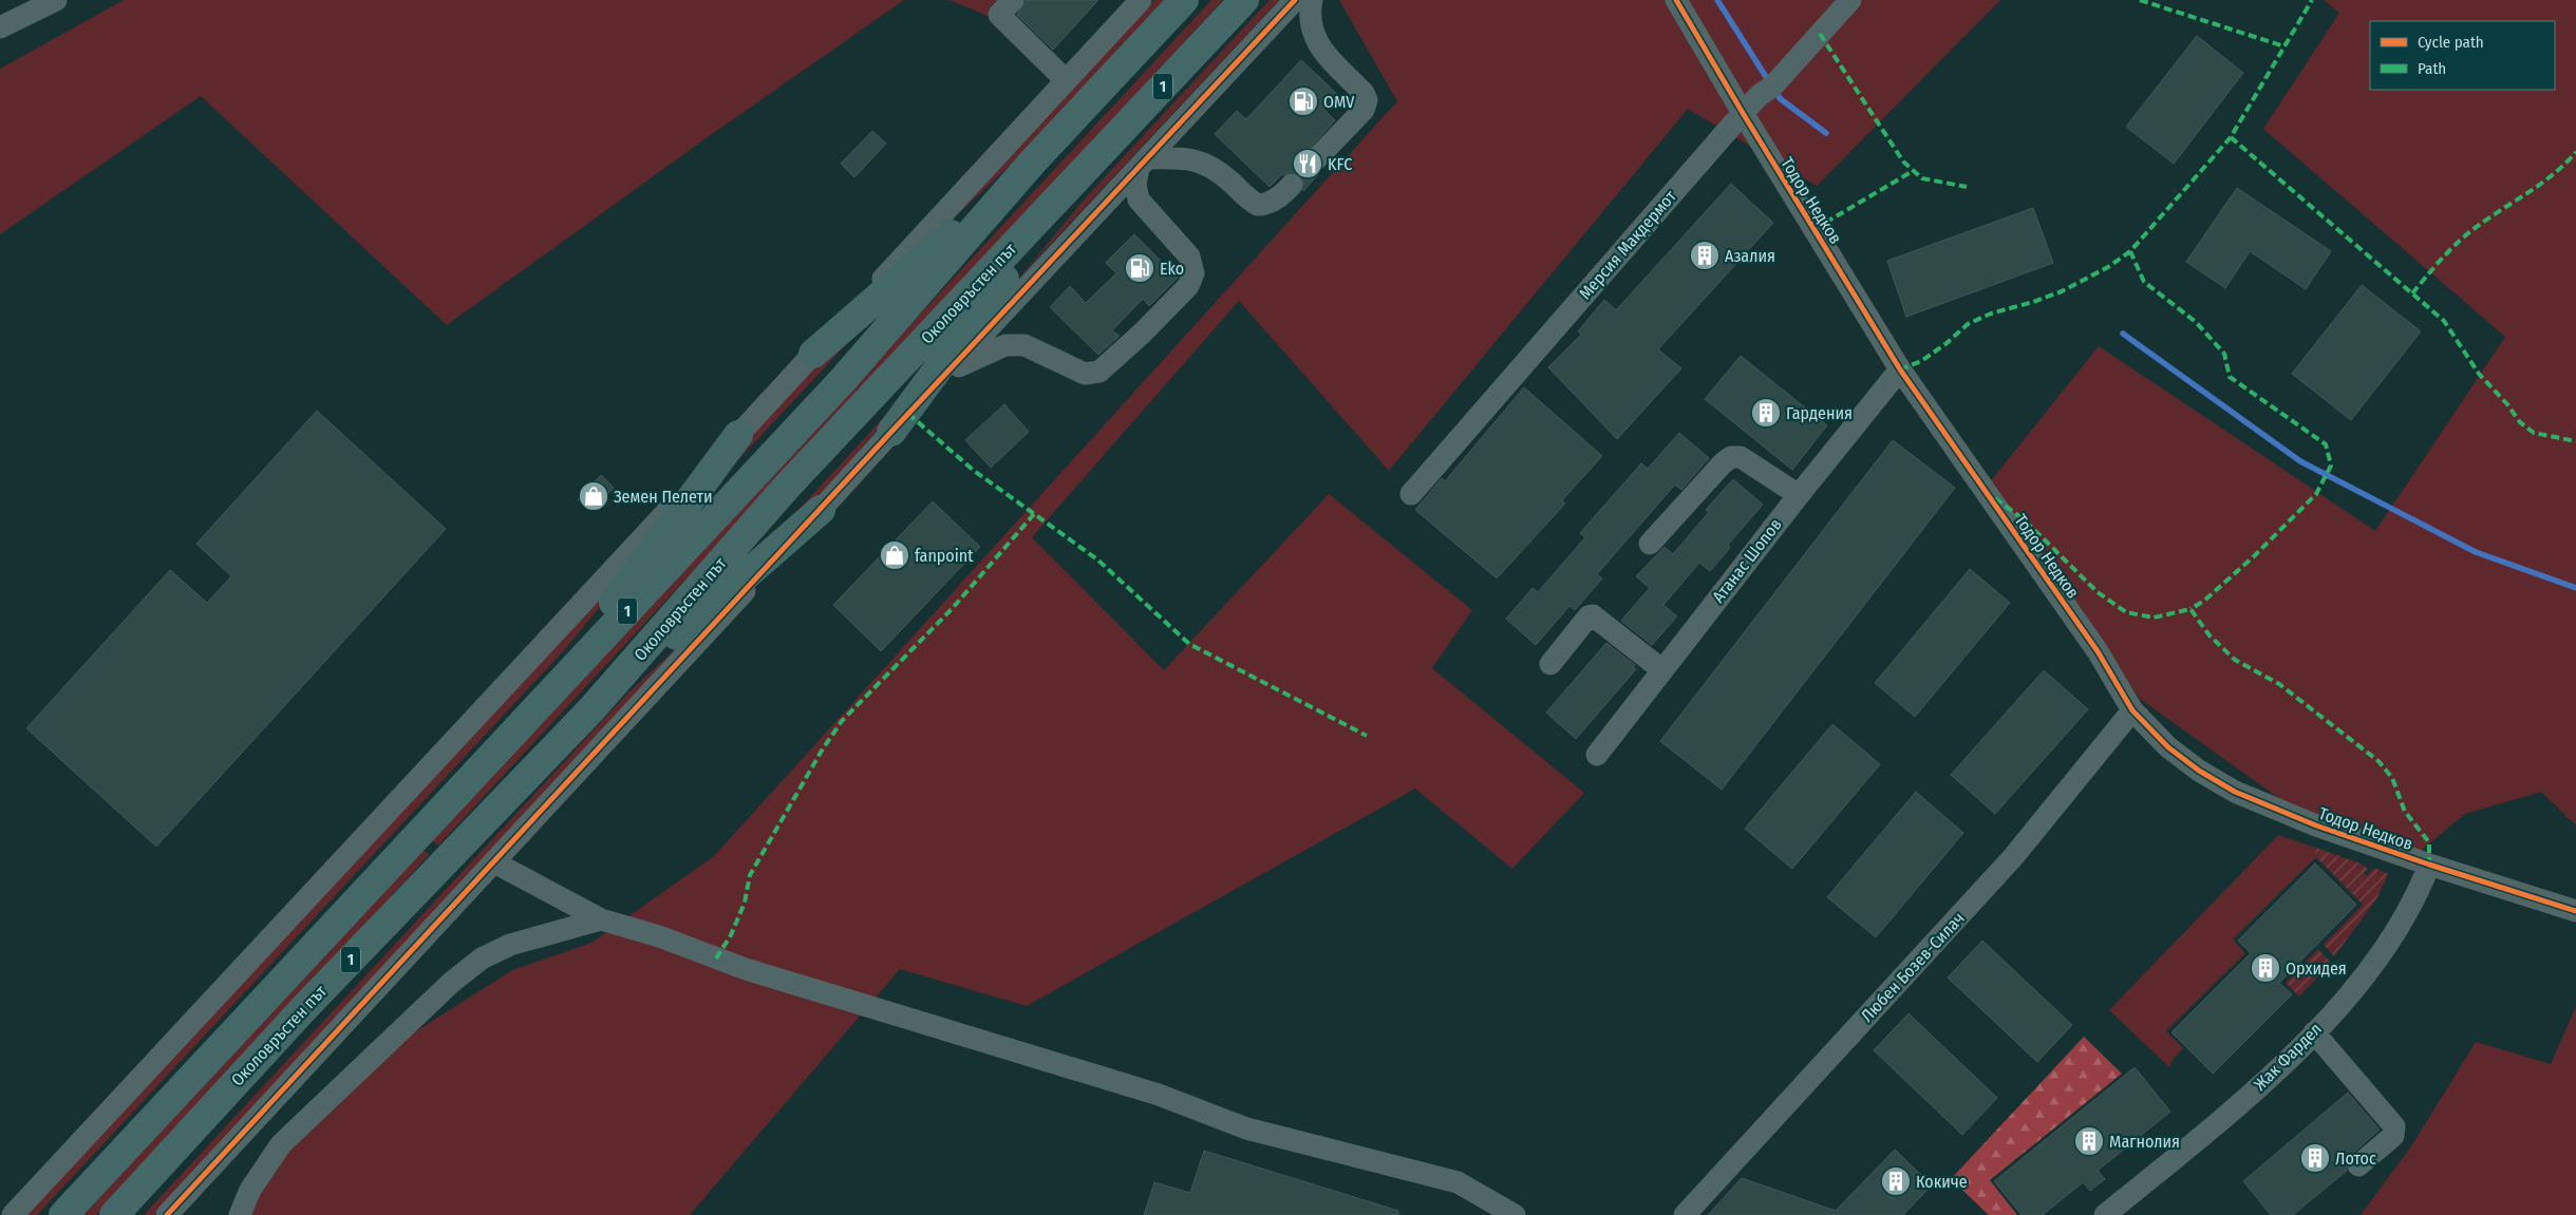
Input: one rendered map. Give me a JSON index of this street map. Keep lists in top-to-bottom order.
{
  "streets": {
    "highway": ["1", "Околовръстен път"],
    "street": [
      "Тодор Недков",
      "Мерсия Макдермот",
      "Атанас Шопов",
      "Любен Бозев-Силач",
      "Жак Фардел"
    ]
  },
  "crossings": [
    ["Тодор Недков", "Мерсия Макдермот"],
    ["Тодор Недков", "Атанас Шопов"],
    ["Тодор Недков", "Любен Бозев-Силач"],
    ["Тодор Недков", "Жак Фардел"]
  ],
  "places": {
    "fuel station": ["OMV", "Eko"],
    "restaurant": ["KFC"],
    "building": [
      "Азалия",
      "Гардения",
      "Орхидея",
      "Магнолия",
      "Лотос",
      "Кокиче"
    ],
    "shop": ["Земен Пелети", "fanpoint"]
  },
  "legend": ["Cycle path", "Path"]
}
